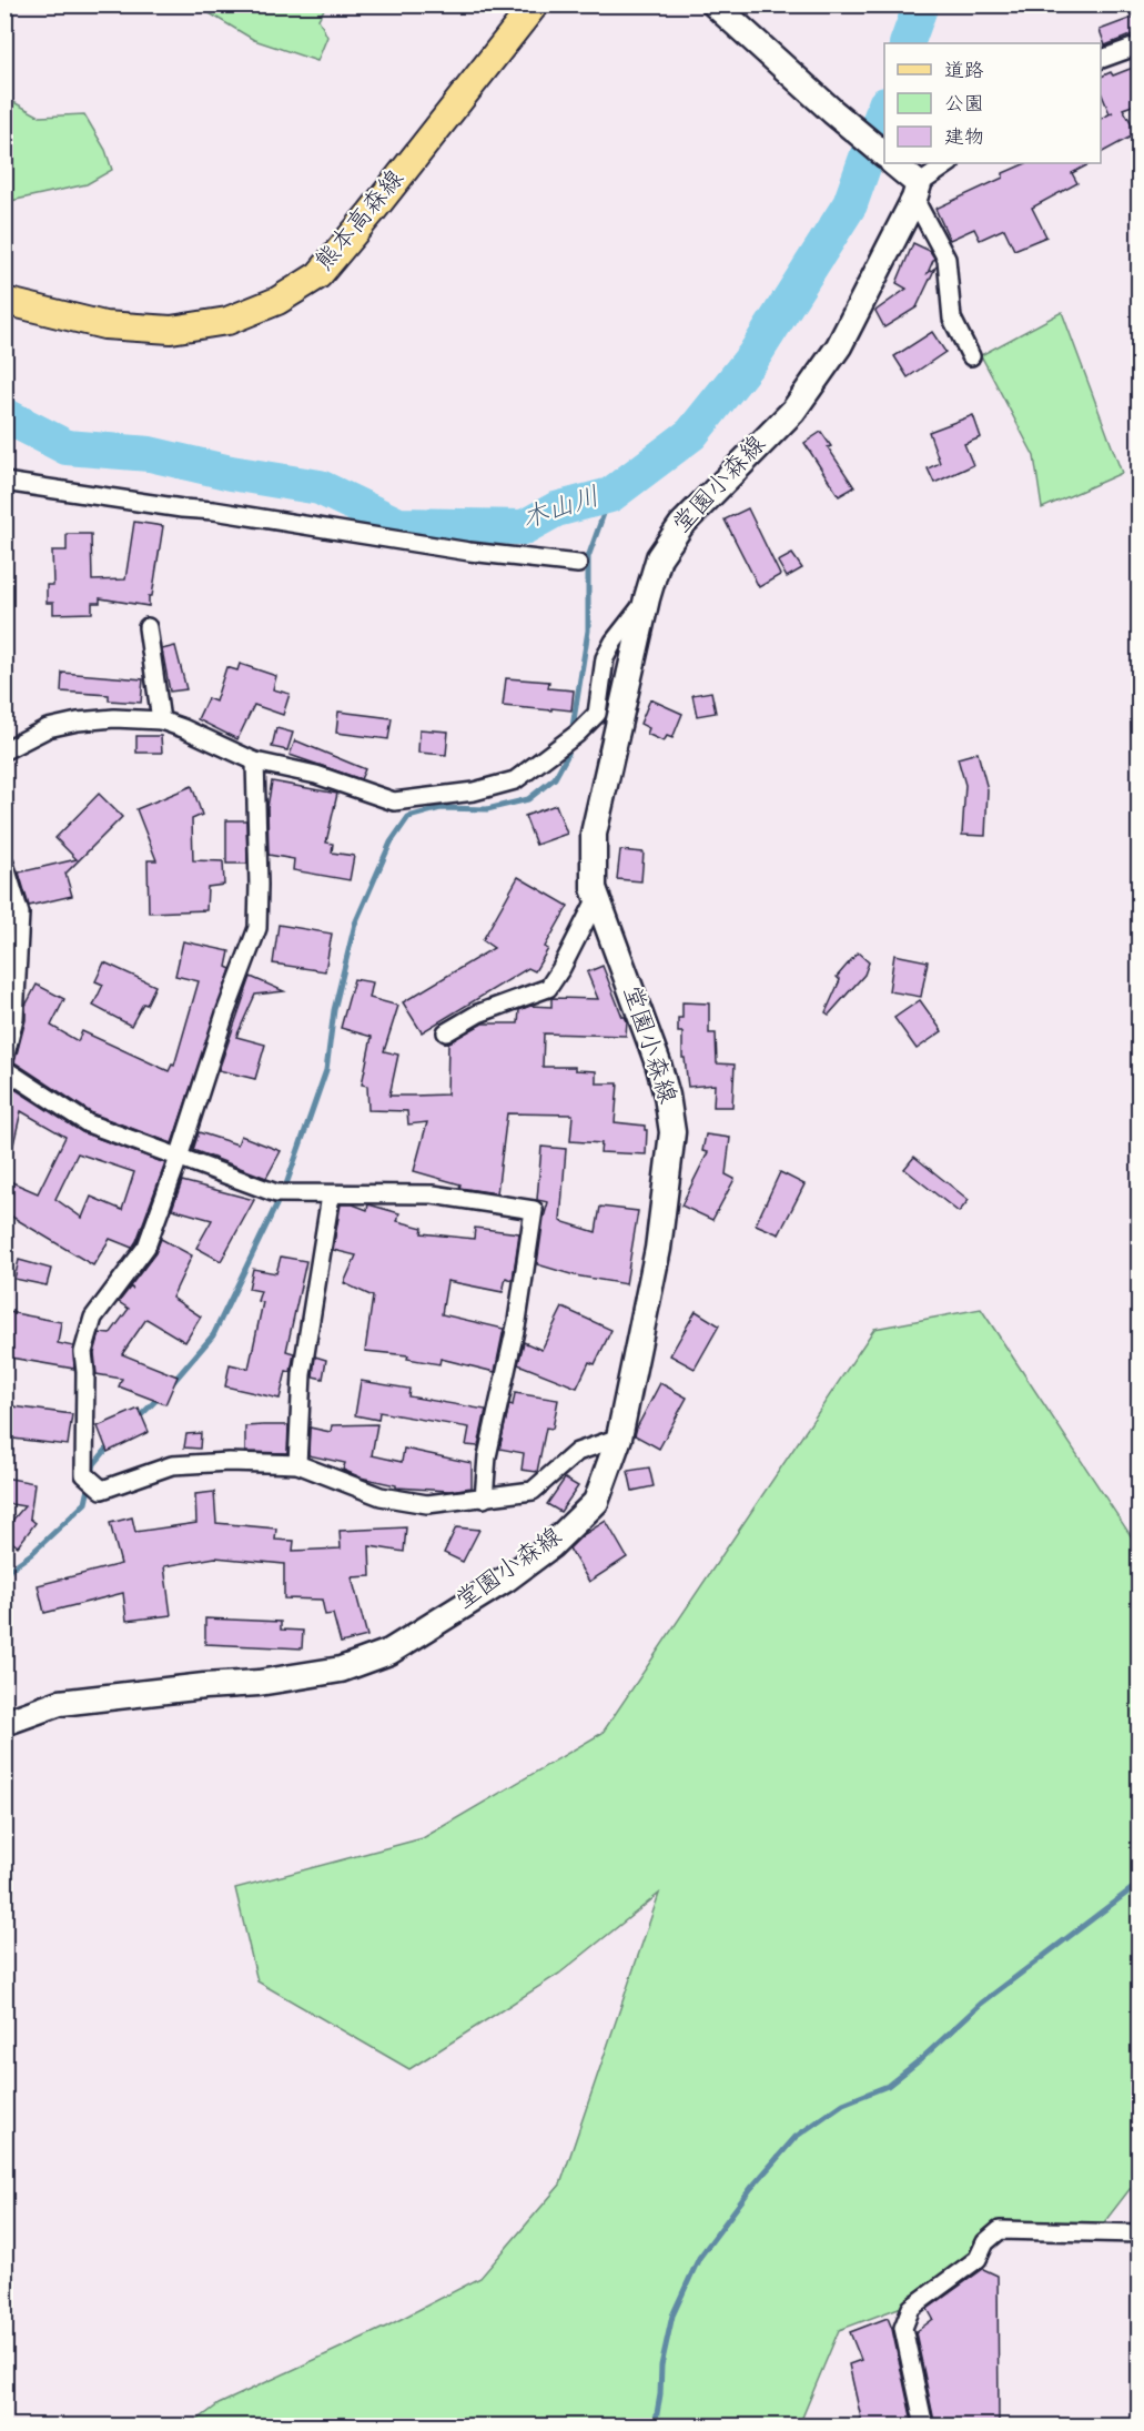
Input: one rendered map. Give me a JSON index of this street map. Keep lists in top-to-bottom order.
{
  "streets": {
    "main road": ["熊本高森線", "堂園小森線"]
  },
  "water": ["木山川"],
  "legend": ["道路", "公園", "建物"]
}
